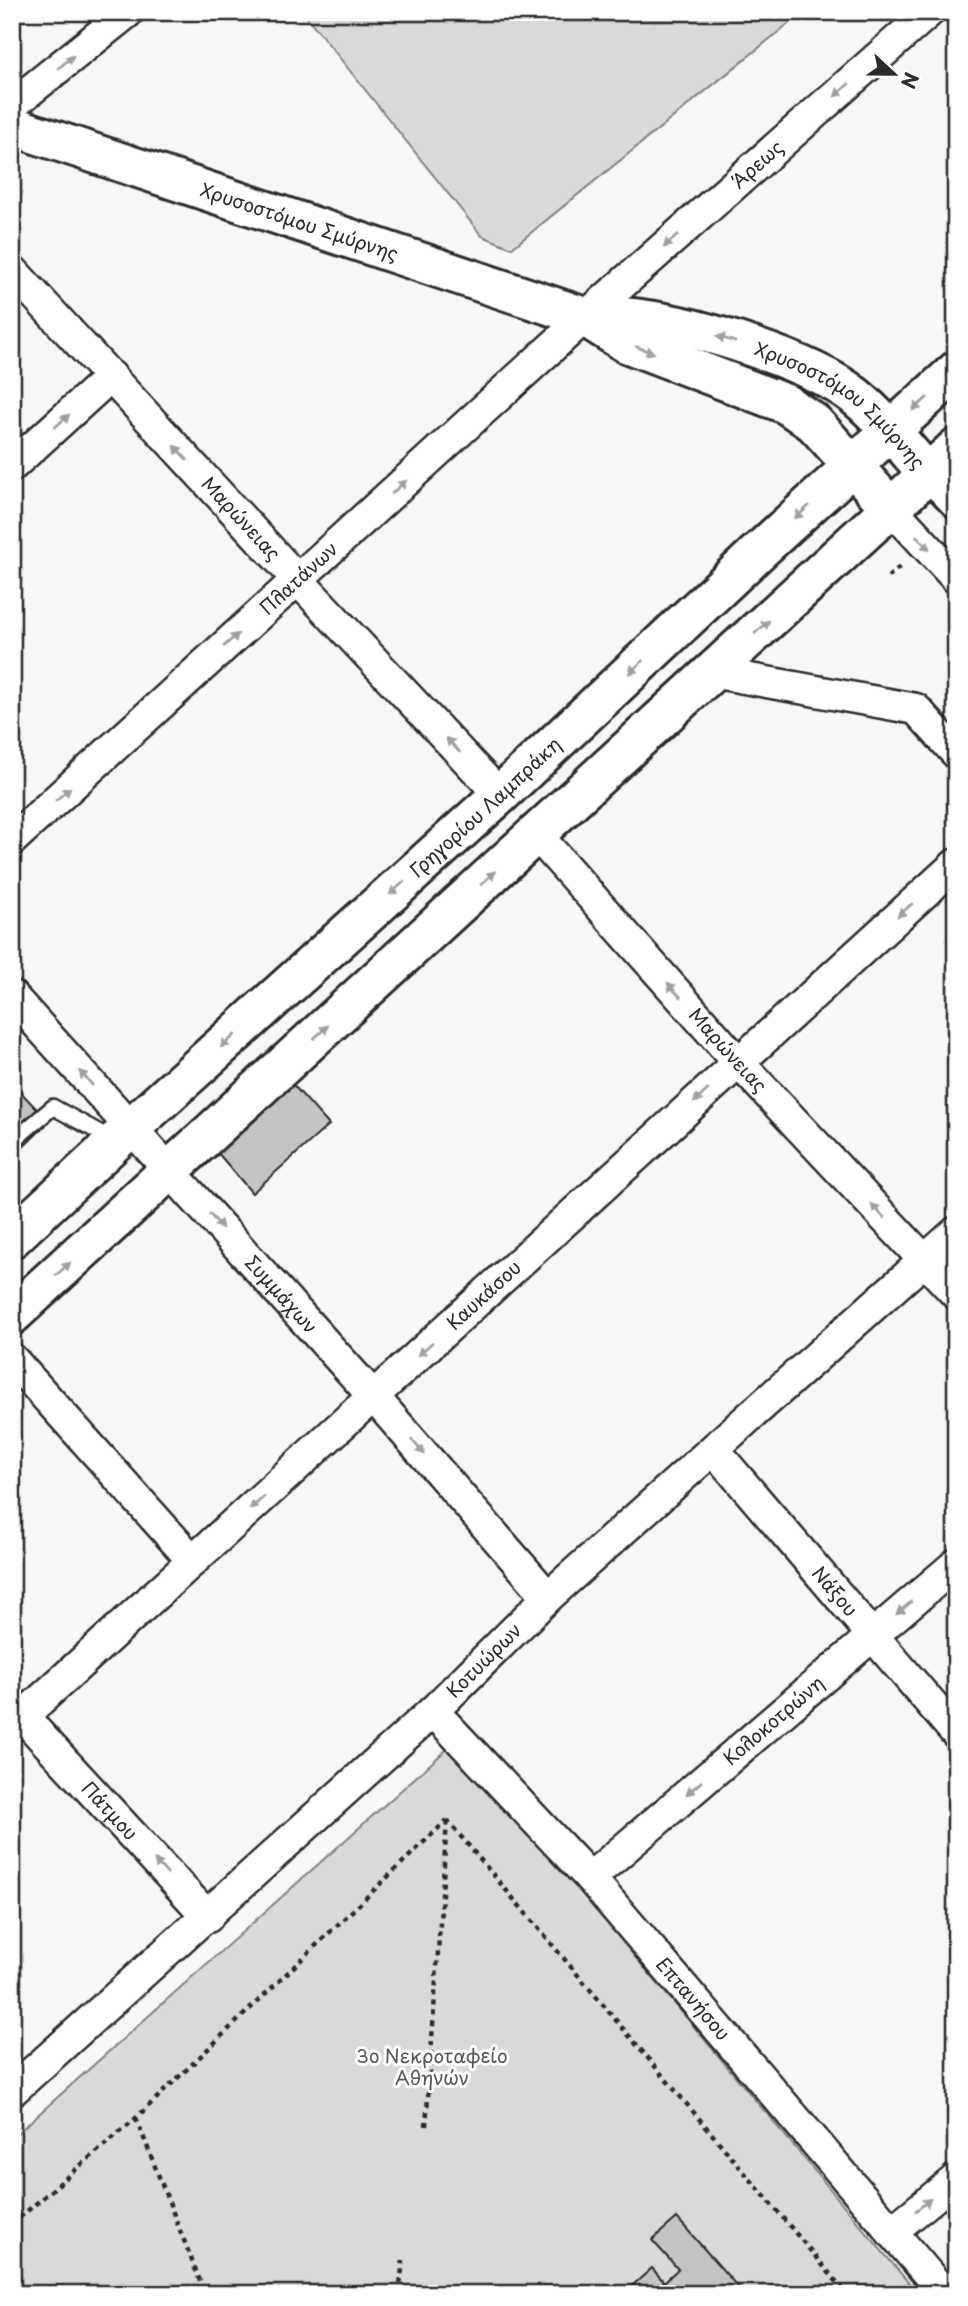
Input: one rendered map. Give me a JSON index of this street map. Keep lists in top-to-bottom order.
{
  "streets": {
    "main road": ["Χρυσοστόμου Σμύρνης", "Γρηγορίου Λαμπράκη"],
    "street": [
      "Άρεως",
      "Μαρώνειας",
      "Πλατάνων",
      "Συμμάχων",
      "Καυκάσου",
      "Νάξου",
      "Κοτυώρων",
      "Κολοκοτρώνη",
      "Πάτμου",
      "Επτανήσου"
    ]
  },
  "crossings": [
    ["Άρεως", "Χρυσοστόμου Σμύρνης"],
    ["Άρεως", "Πλατάνων"],
    ["Χρυσοστόμου Σμύρνης", "Πλατάνων"],
    ["Χρυσοστόμου Σμύρνης", "Γρηγορίου Λαμπράκη"],
    ["Μαρώνειας", "Πλατάνων"],
    ["Μαρώνειας", "Γρηγορίου Λαμπράκη"],
    ["Μαρώνειας", "Καυκάσου"],
    ["Μαρώνειας", "Κοτυώρων"],
    ["Γρηγορίου Λαμπράκη", "Συμμάχων"],
    ["Συμμάχων", "Καυκάσου"],
    ["Συμμάχων", "Κοτυώρων"],
    ["Καυκάσου", "Πάτμου"],
    ["Νάξου", "Κοτυώρων"],
    ["Νάξου", "Κολοκοτρώνη"],
    ["Κοτυώρων", "Πάτμου"],
    ["Κοτυώρων", "Επτανήσου"],
    ["Κολοκοτρώνη", "Επτανήσου"]
  ],
  "one_way": [
    "Άρεως",
    "Μαρώνειας",
    "Πλατάνων",
    "Καυκάσου",
    "Κολοκοτρώνη",
    "Πάτμου"
  ],
  "parks": ["3ο Νεκροταφείο Αθηνών"],
  "north": "right"
}
